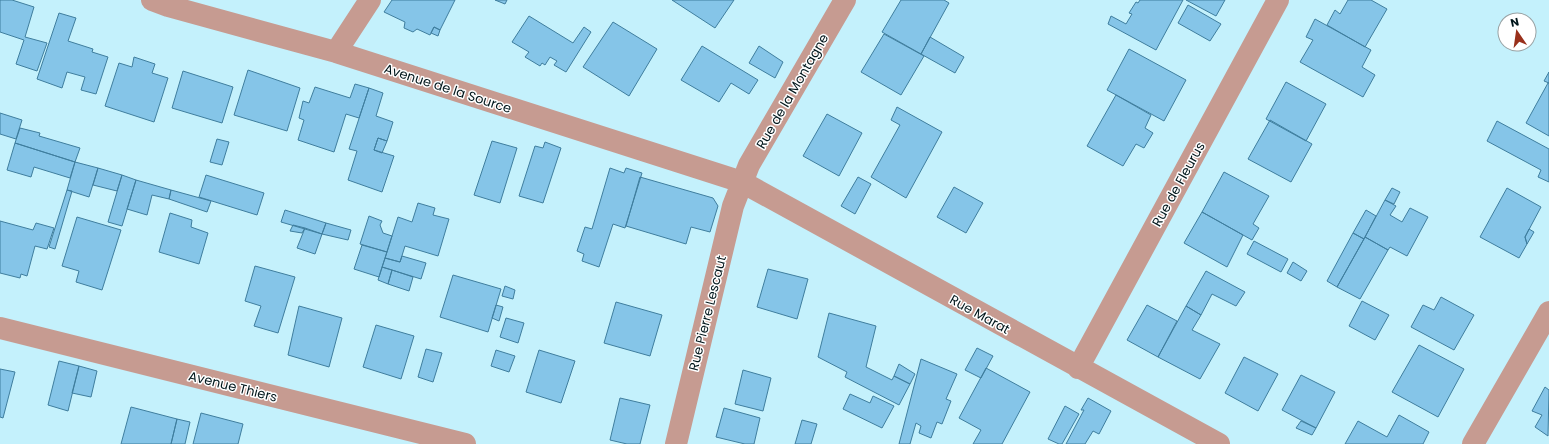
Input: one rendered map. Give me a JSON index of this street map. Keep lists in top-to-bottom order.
{
  "streets": {
    "street": [
      "Avenue de la Source",
      "Rue de la Montagne",
      "Rue de Fleurus",
      "Rue Pierre Lescaut",
      "Rue Marat",
      "Avenue Thiers"
    ]
  },
  "crossings": [
    ["Avenue de la Source", "Rue de la Montagne"],
    ["Avenue de la Source", "Rue Pierre Lescaut"],
    ["Avenue de la Source", "Rue Marat"],
    ["Rue de la Montagne", "Rue Pierre Lescaut"],
    ["Rue de la Montagne", "Rue Marat"],
    ["Rue de Fleurus", "Rue Marat"],
    ["Rue Pierre Lescaut", "Rue Marat"]
  ],
  "north": "top"
}
